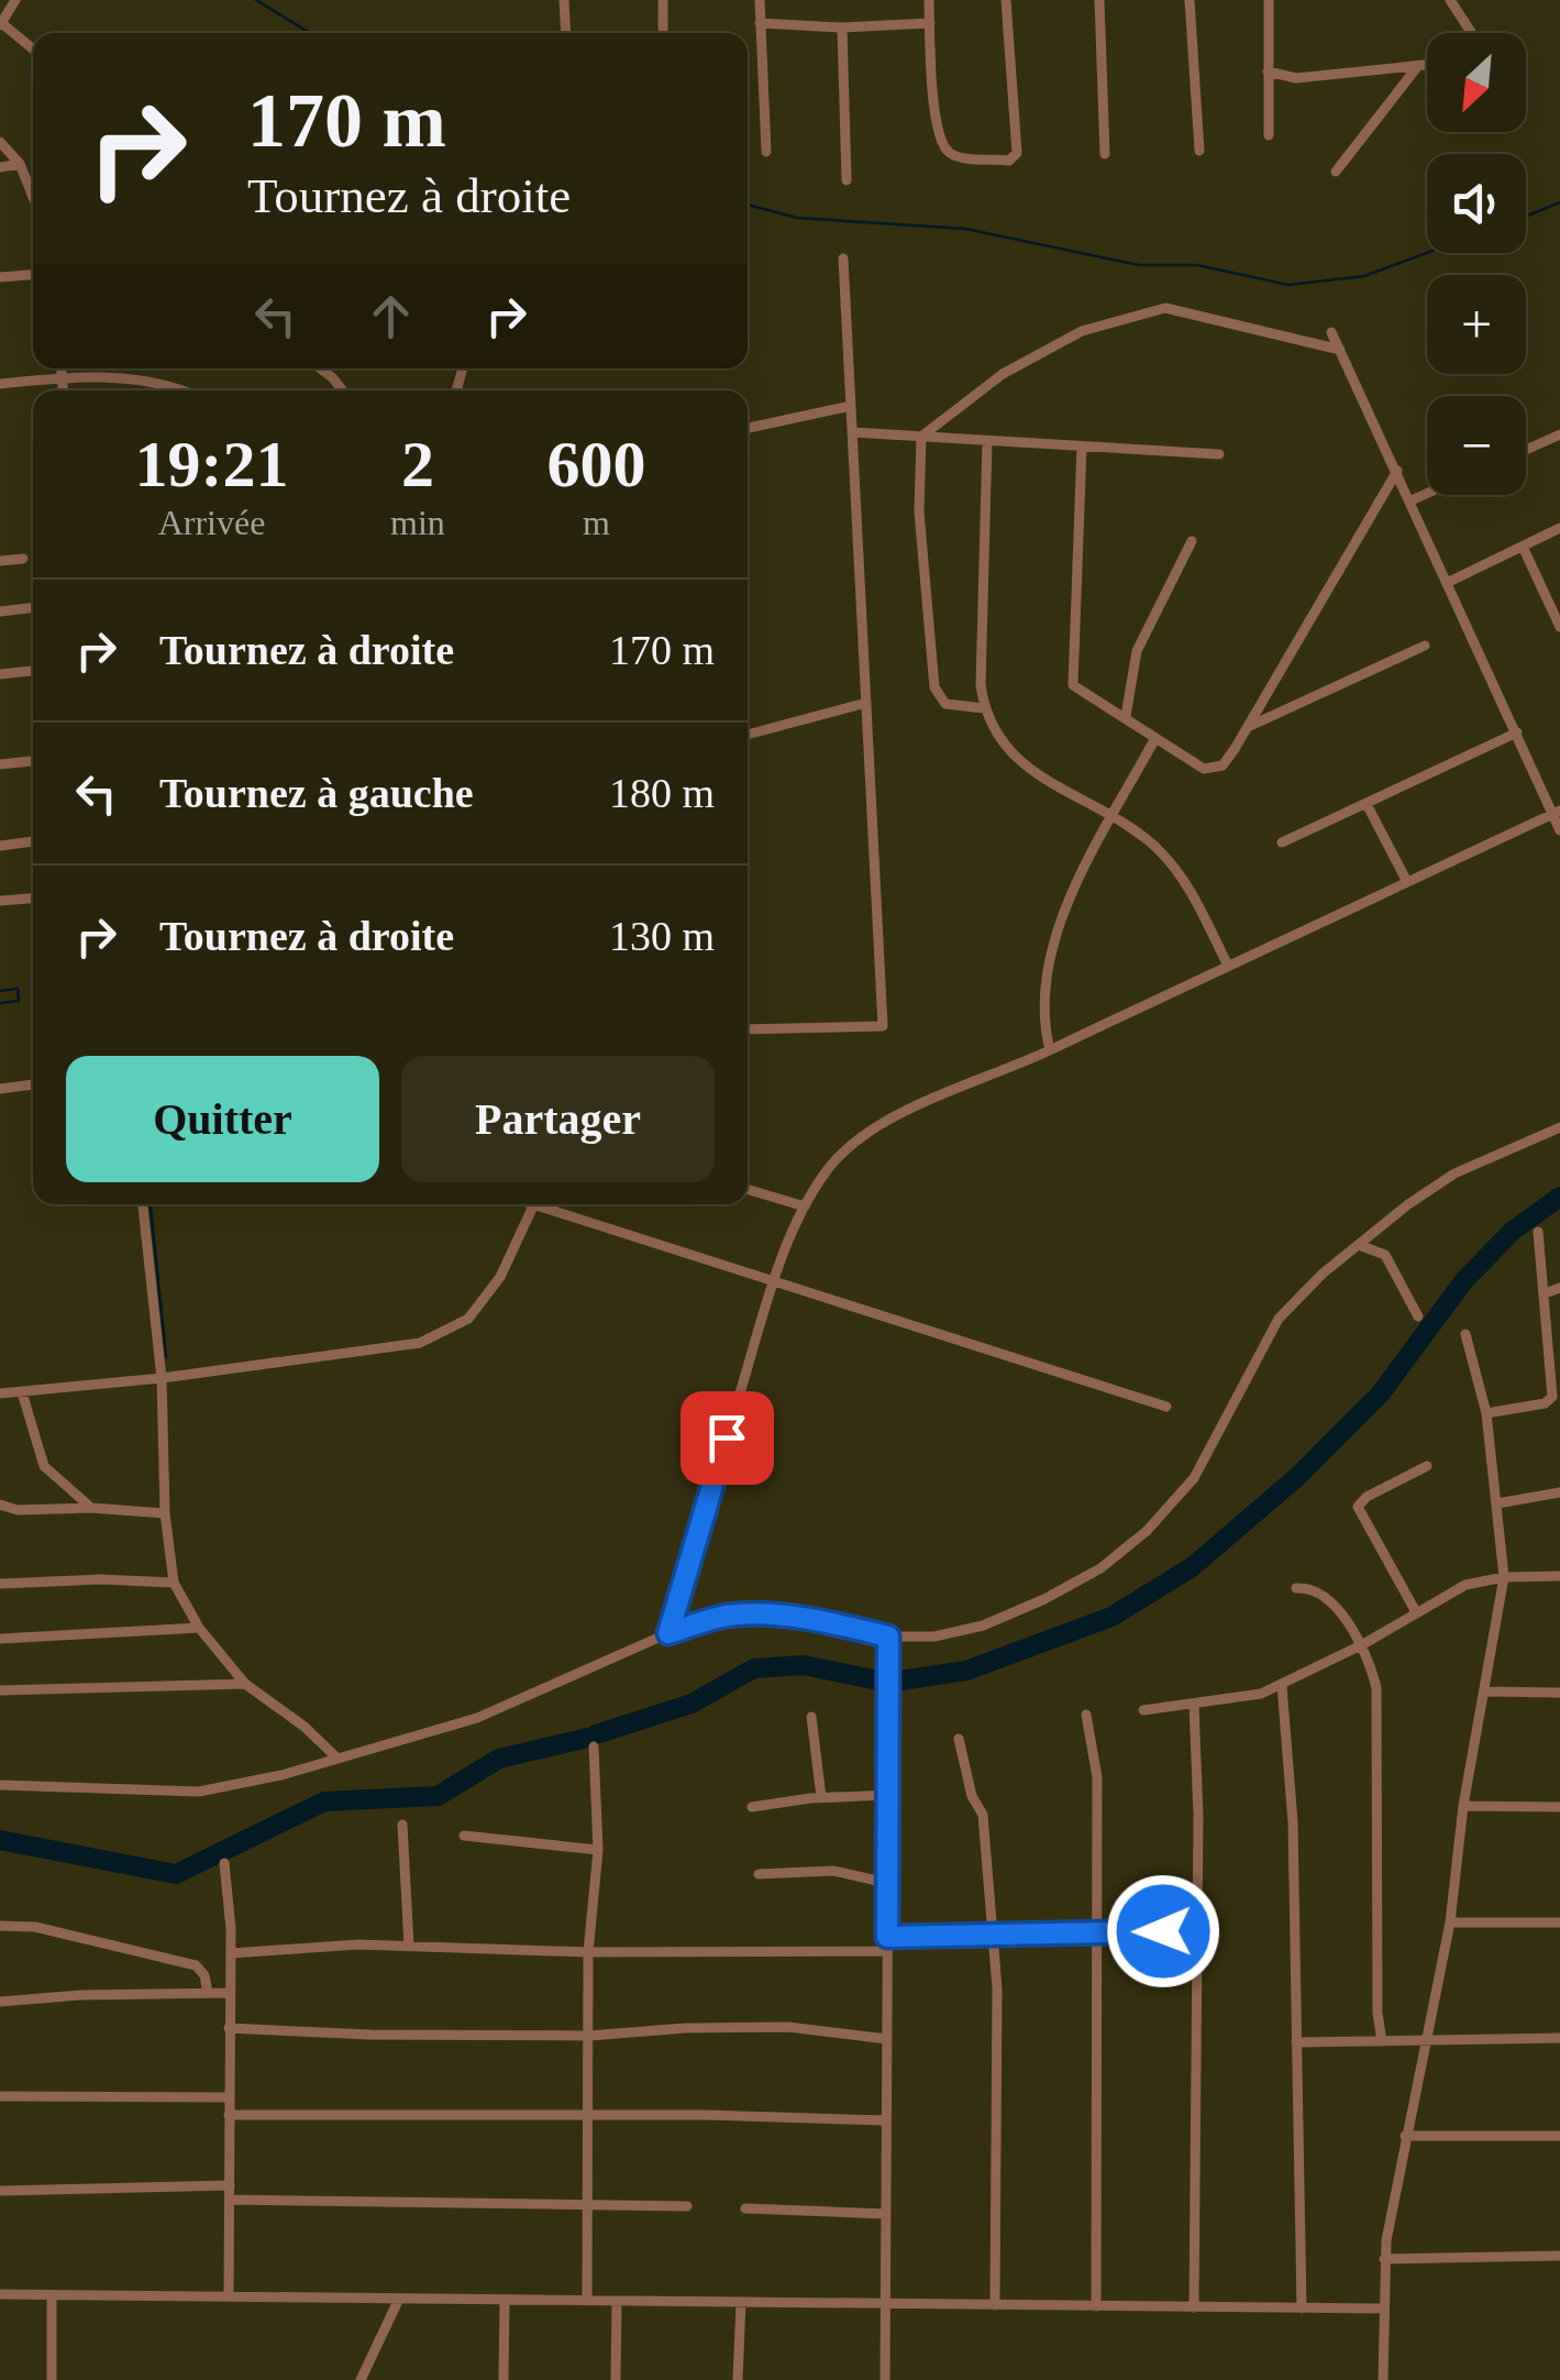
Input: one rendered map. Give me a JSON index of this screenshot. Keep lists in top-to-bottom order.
{
  "north": "bottom left",
  "page": {
    "map_buttons": ["+", "−"],
    "turn": ["170 m", "Tournez à droite"],
    "eta": [
      "19:21",
      "Arrivée",
      "2",
      "min",
      "600",
      "m"
    ],
    "list": [
      {
        "name": "Tournez à droite",
        "value": "170 m"
      },
      {
        "name": "Tournez à gauche",
        "value": "180 m"
      },
      {
        "name": "Tournez à droite",
        "value": "130 m"
      }
    ],
    "buttons": ["Quitter", "Partager"]
  }
}
